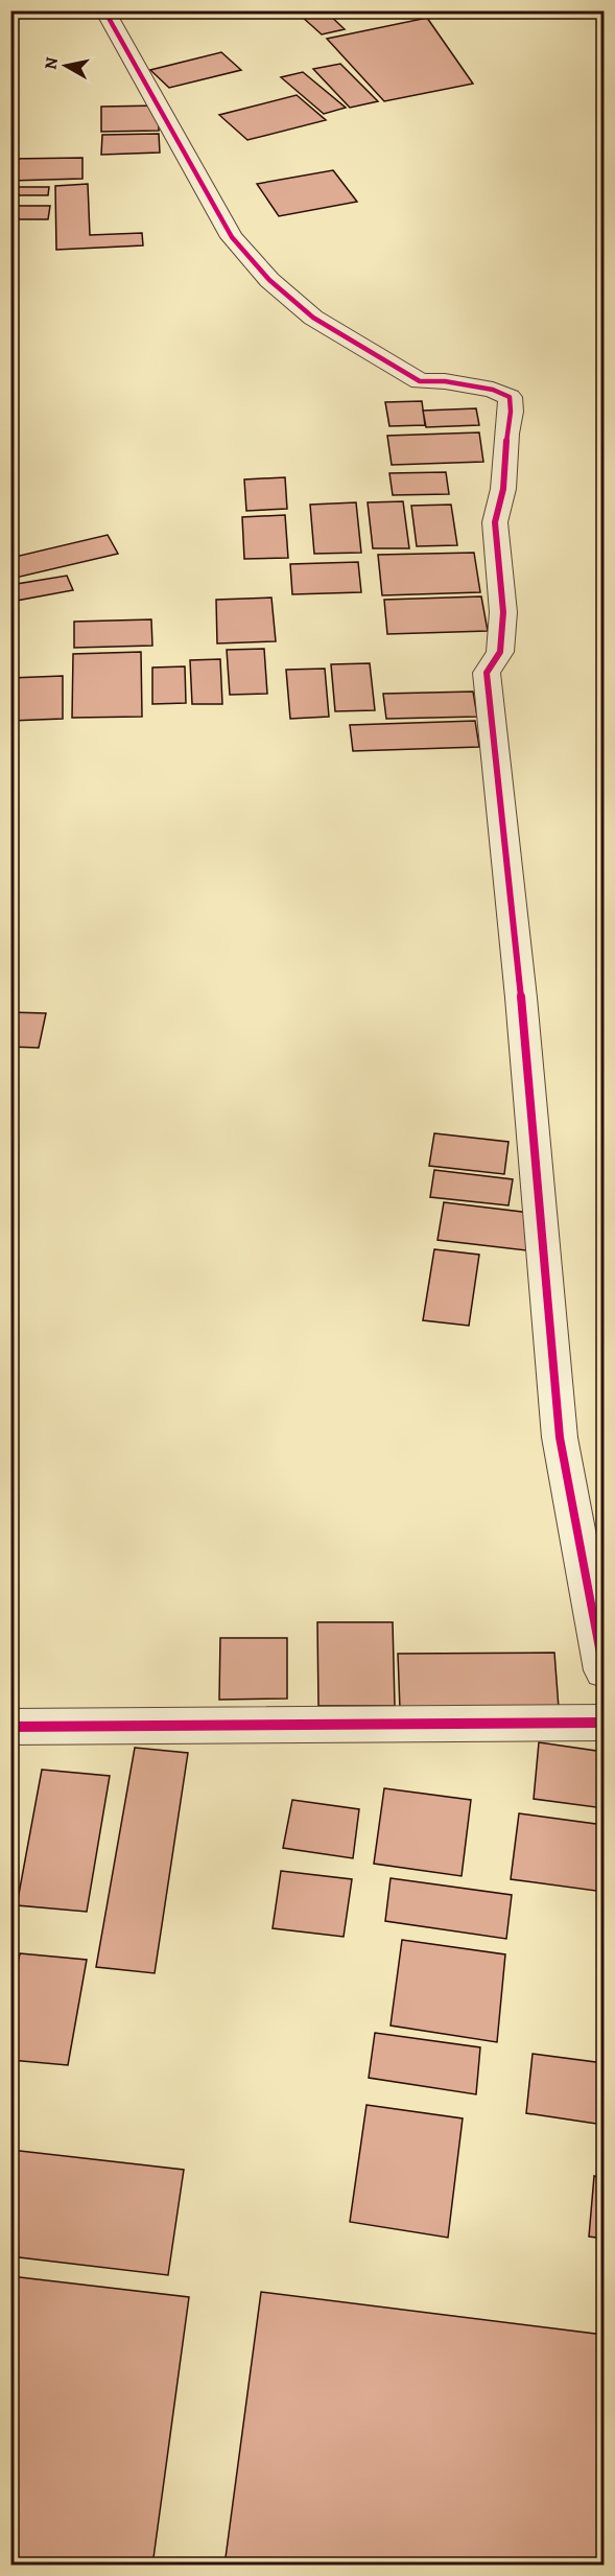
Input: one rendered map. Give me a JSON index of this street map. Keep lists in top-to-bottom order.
{
  "north": "left"
}
